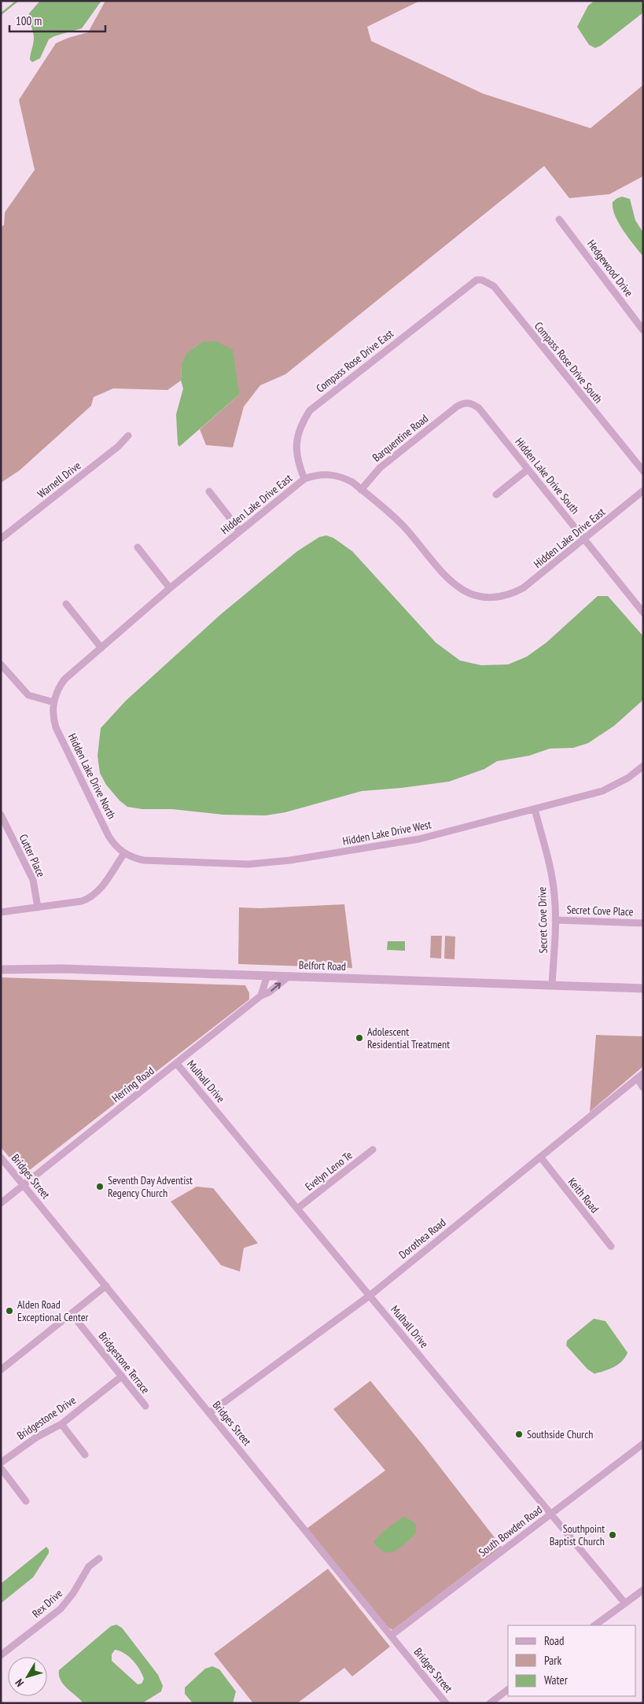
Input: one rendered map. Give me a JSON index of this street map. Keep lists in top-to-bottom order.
{
  "streets": {
    "street": [
      "Hedgewood Drive",
      "Compass Rose Drive East",
      "Compass Rose Drive South",
      "Barquentine Road",
      "Hidden Lake Drive South",
      "Warnell Drive",
      "Hidden Lake Drive East",
      "Hidden Lake Drive North",
      "Hidden Lake Drive West",
      "Cutter Place",
      "Secret Cove Place",
      "Secret Cove Drive",
      "Belfort Road",
      "Mulhall Drive",
      "Herring Road",
      "Evelyn Leno Te",
      "Bridges Street",
      "Keith Road",
      "Dorothea Road",
      "Bridgestone Terrace",
      "Bridgestone Drive",
      "South Bowden Road",
      "Rex Drive"
    ]
  },
  "crossings": [
    ["Compass Rose Drive East", "Compass Rose Drive South"],
    ["Compass Rose Drive East", "Hidden Lake Drive East"],
    ["Barquentine Road", "Hidden Lake Drive South"],
    ["Barquentine Road", "Hidden Lake Drive East"],
    ["Hidden Lake Drive South", "Hidden Lake Drive East"],
    ["Hidden Lake Drive East", "Hidden Lake Drive North"],
    ["Hidden Lake Drive North", "Hidden Lake Drive West"],
    ["Hidden Lake Drive West", "Secret Cove Drive"],
    ["Secret Cove Place", "Secret Cove Drive"],
    ["Secret Cove Drive", "Belfort Road"],
    ["Belfort Road", "Herring Road"],
    ["Mulhall Drive", "Herring Road"],
    ["Mulhall Drive", "Evelyn Leno Te"],
    ["Mulhall Drive", "Dorothea Road"],
    ["Mulhall Drive", "South Bowden Road"],
    ["Herring Road", "Bridges Street"],
    ["Bridges Street", "Dorothea Road"],
    ["Bridges Street", "South Bowden Road"],
    ["Keith Road", "Dorothea Road"],
    ["Bridgestone Terrace", "Bridgestone Drive"]
  ],
  "places": [
    "Adolescent Residential Treatment",
    "Seventh Day Adventist Regency Church",
    "Alden Road Exceptional Center",
    "Southside Church",
    "Southpoint Baptist Church"
  ],
  "legend": ["Road", "Park", "Water"],
  "scale_bar": "100 m",
  "north": "bottom left"
}
